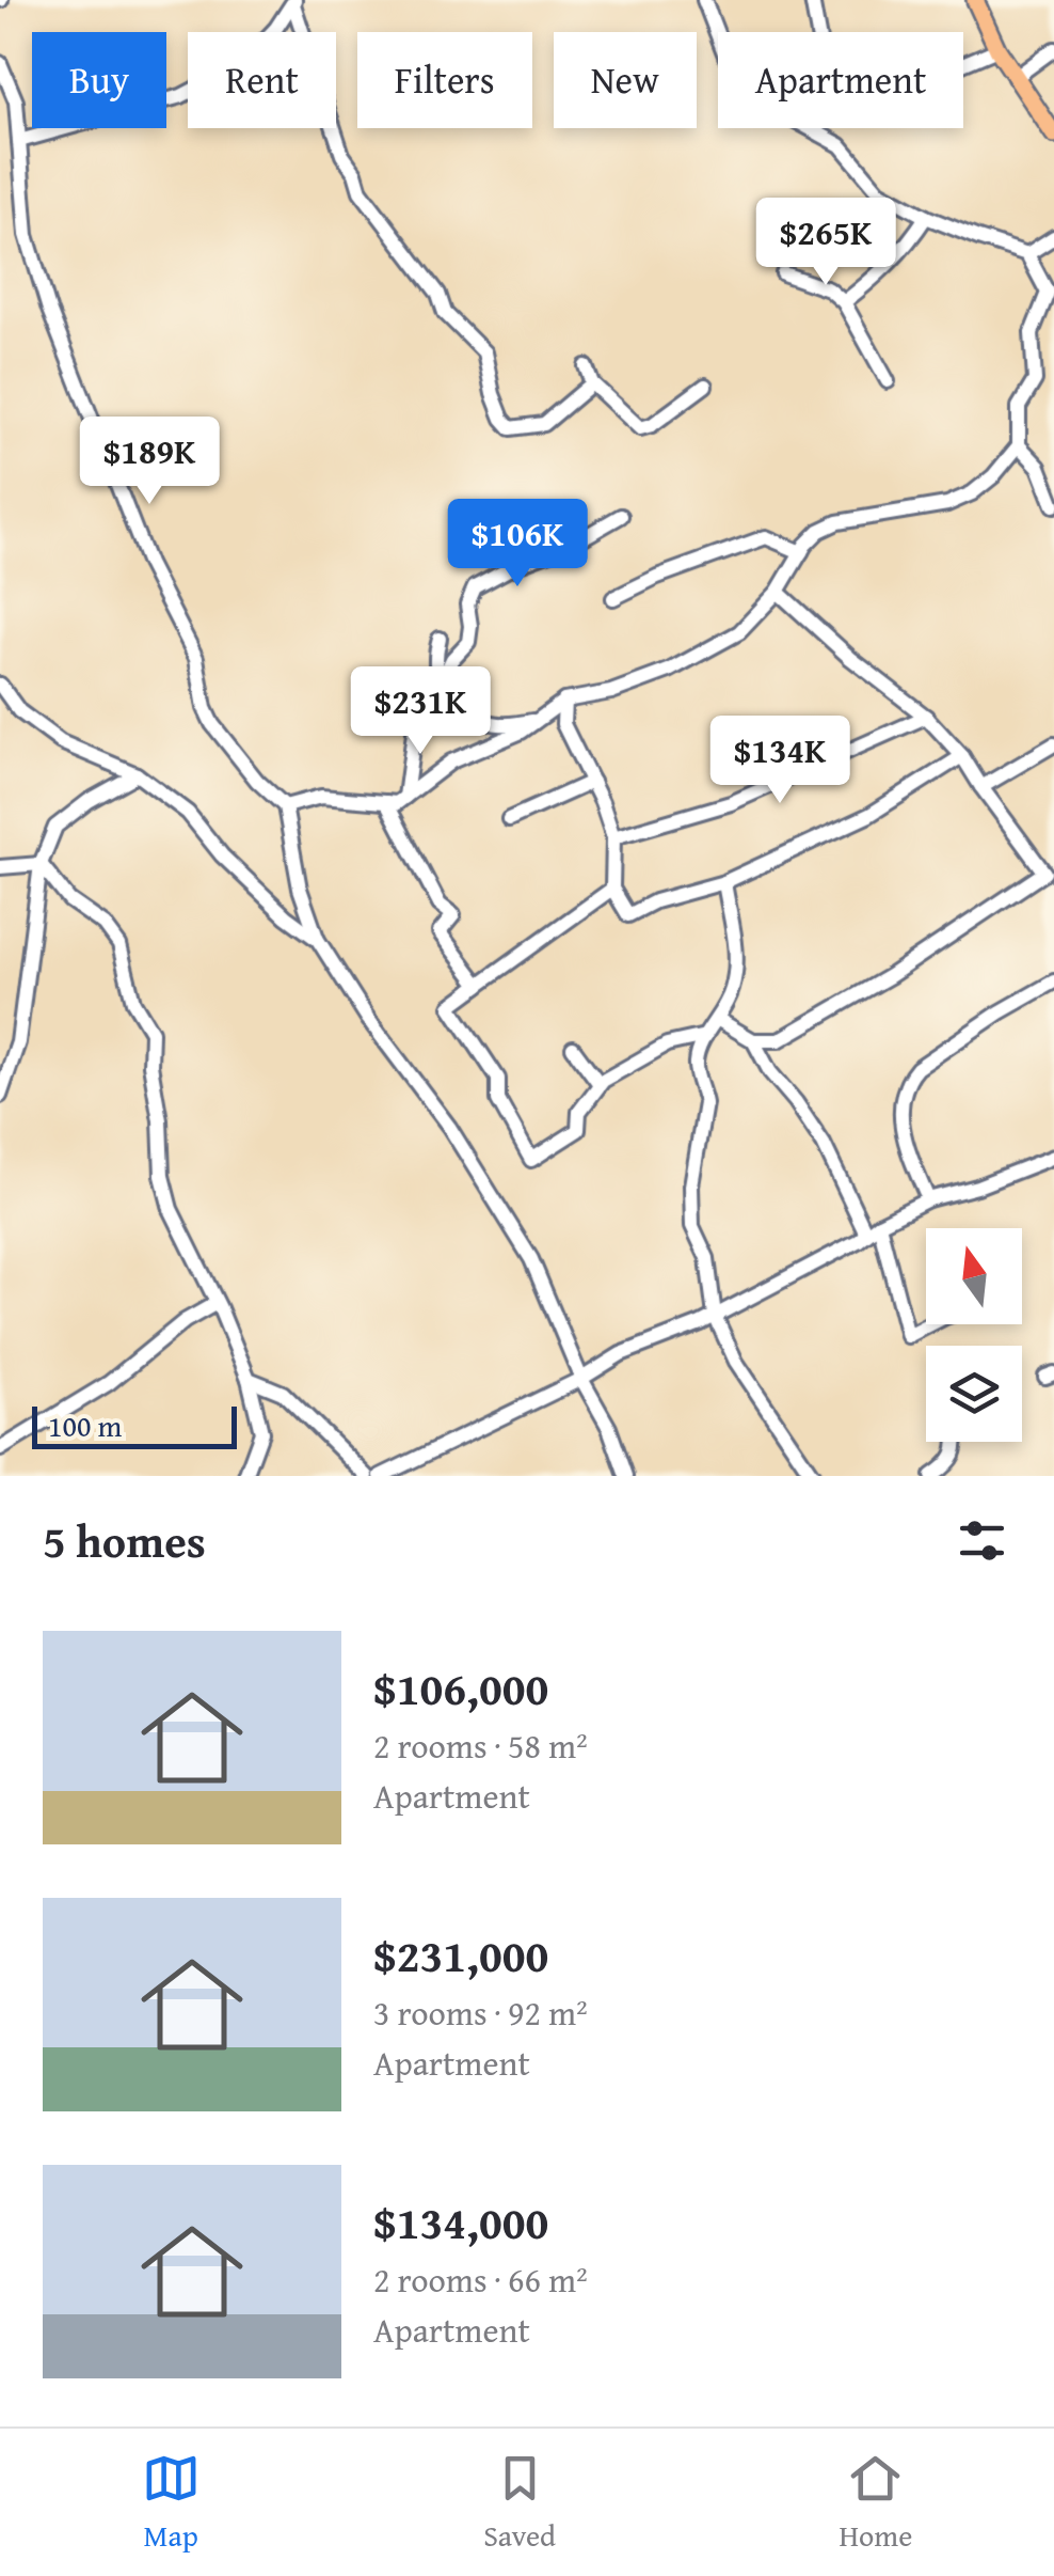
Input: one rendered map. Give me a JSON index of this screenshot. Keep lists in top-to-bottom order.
{
  "scale_bar": "100 m",
  "north": "top",
  "page": {
    "chip": [
      "Buy",
      "Rent",
      "Filters",
      "New",
      "Apartment"
    ],
    "price": [
      "$265K",
      "$189K",
      "$106K",
      "$231K",
      "$134K"
    ],
    "scale": "100 m",
    "heading": "5 homes",
    "list": [
      {
        "name": "$106,000",
        "note": "2 rooms · 58 m² · Apartment"
      },
      {
        "name": "$231,000",
        "note": "3 rooms · 92 m² · Apartment"
      },
      {
        "name": "$134,000",
        "note": "2 rooms · 66 m² · Apartment"
      }
    ],
    "tabs": ["Map", "Saved", "Home"]
  }
}
